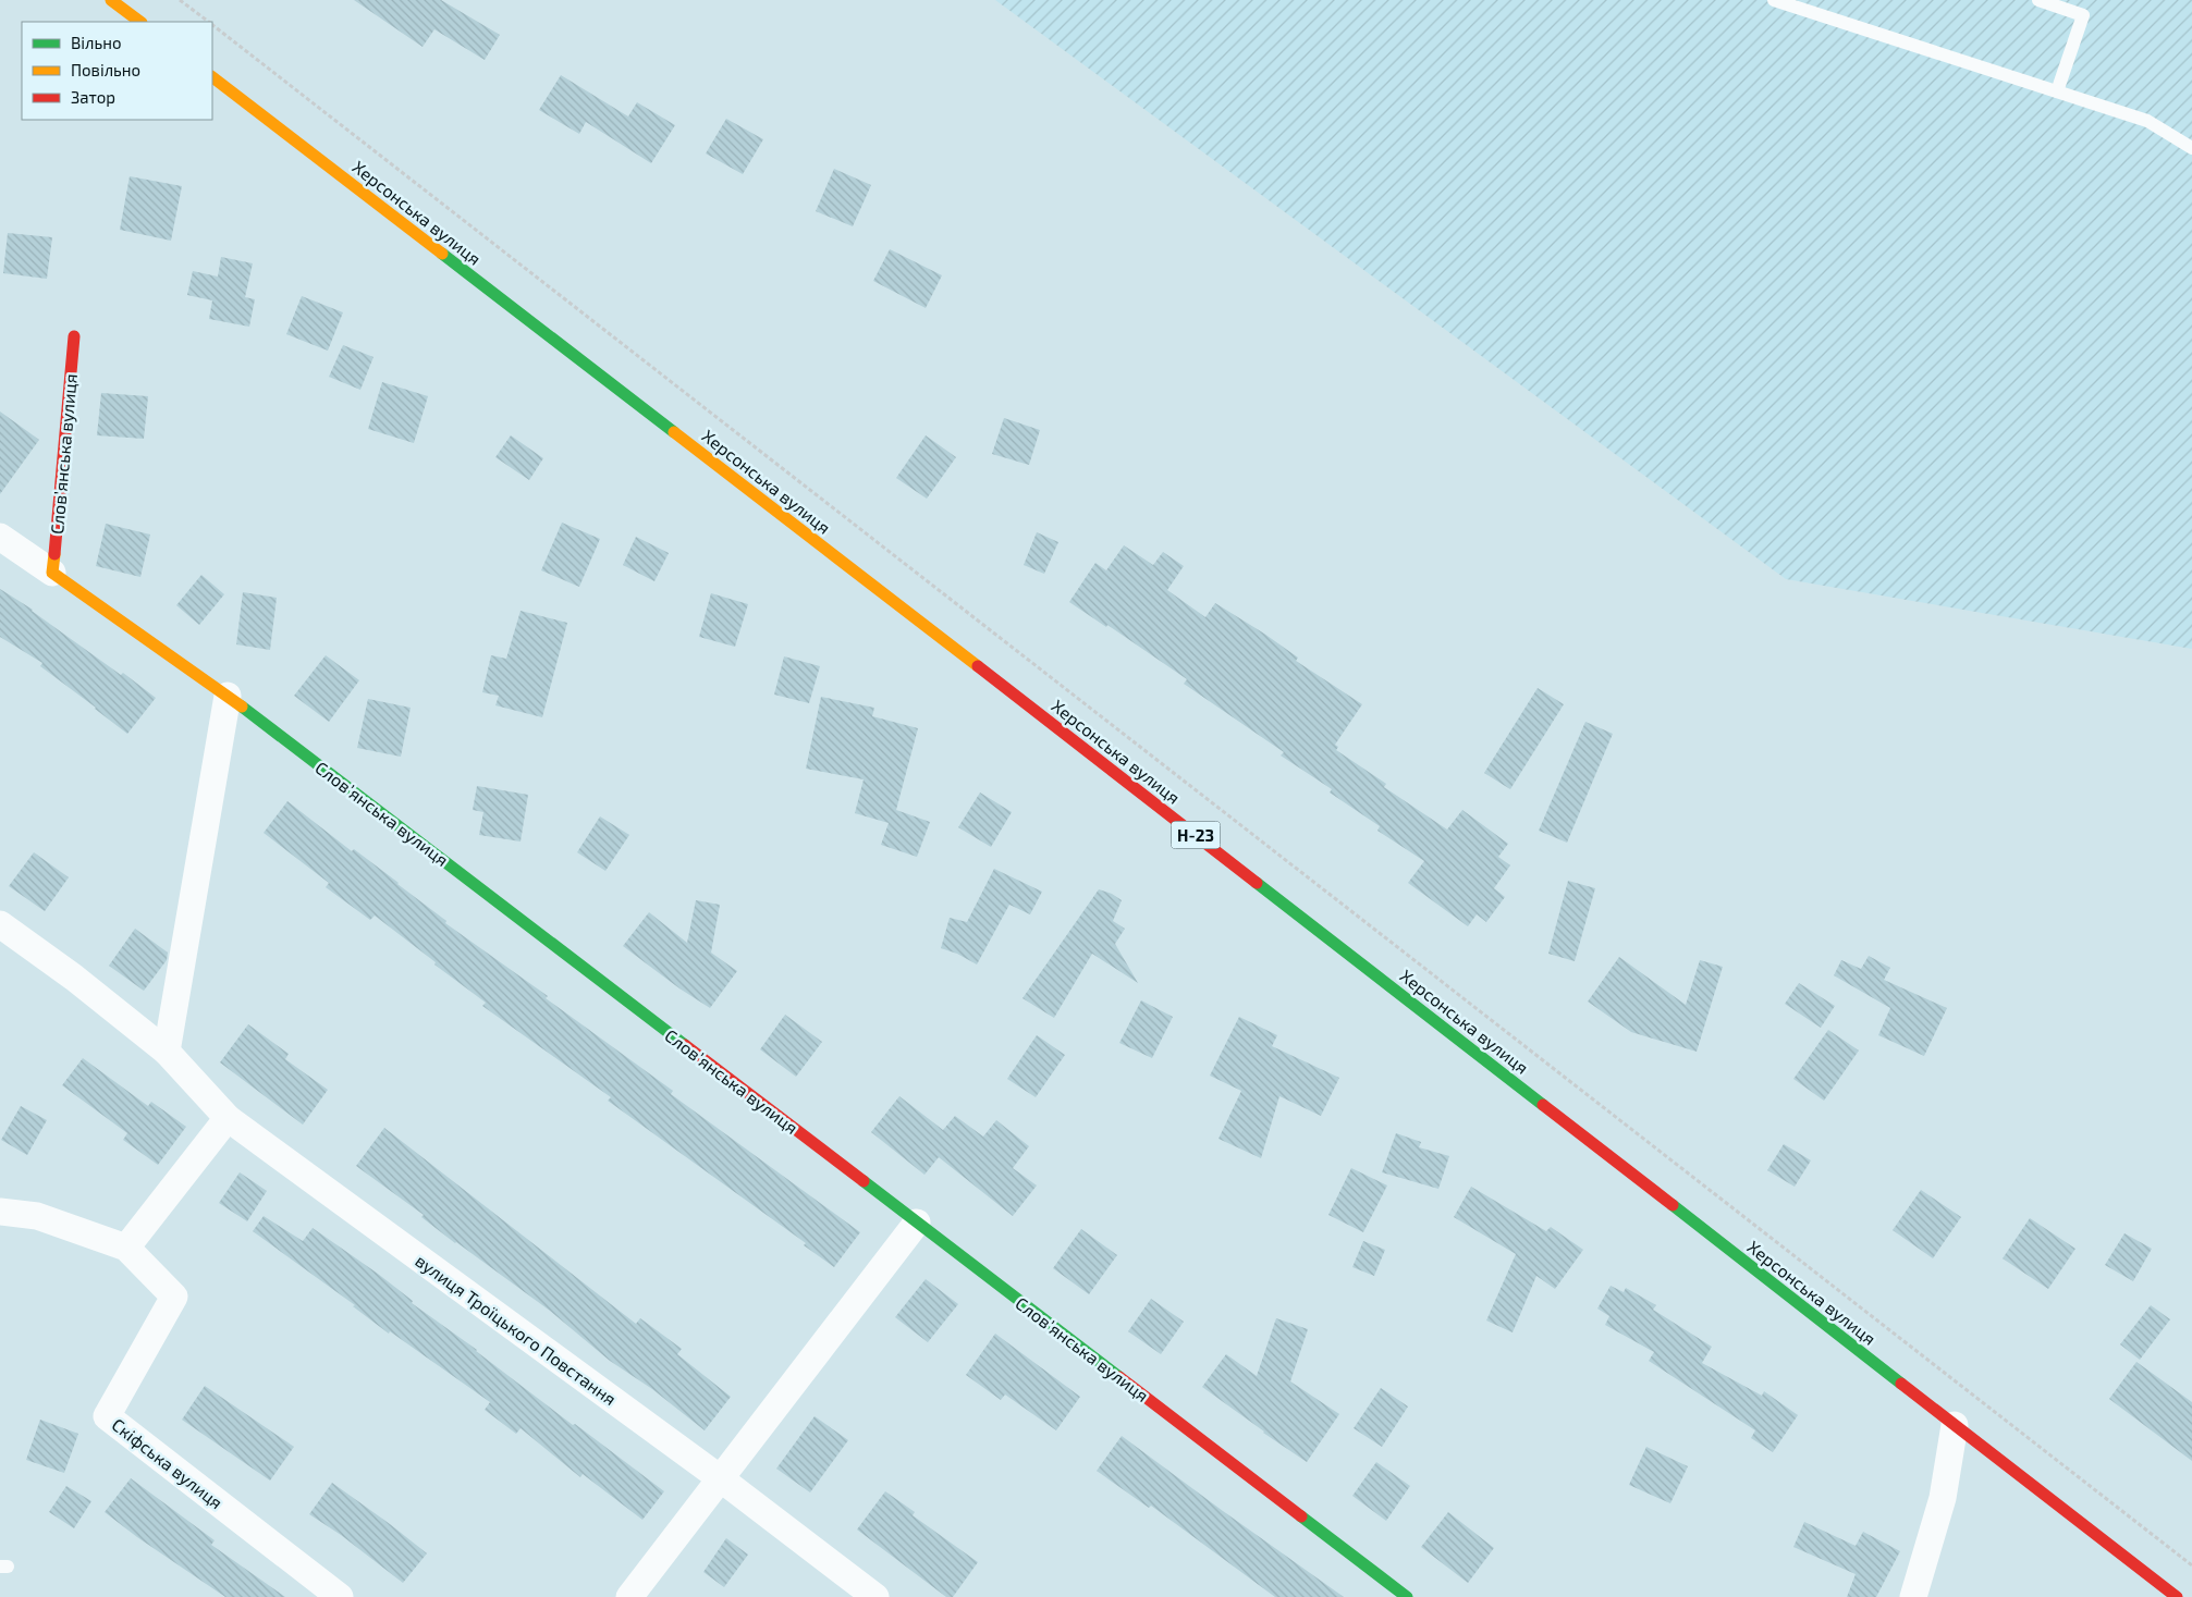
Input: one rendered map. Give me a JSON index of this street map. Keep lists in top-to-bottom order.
{
  "streets": {
    "main road": ["Херсонська вулиця", "Словʼянська вулиця", "Н-23"],
    "street": ["вулиця Троїцького Повстання", "Скіфська вулиця"]
  },
  "legend": ["Вільно", "Повільно", "Затор"]
}
